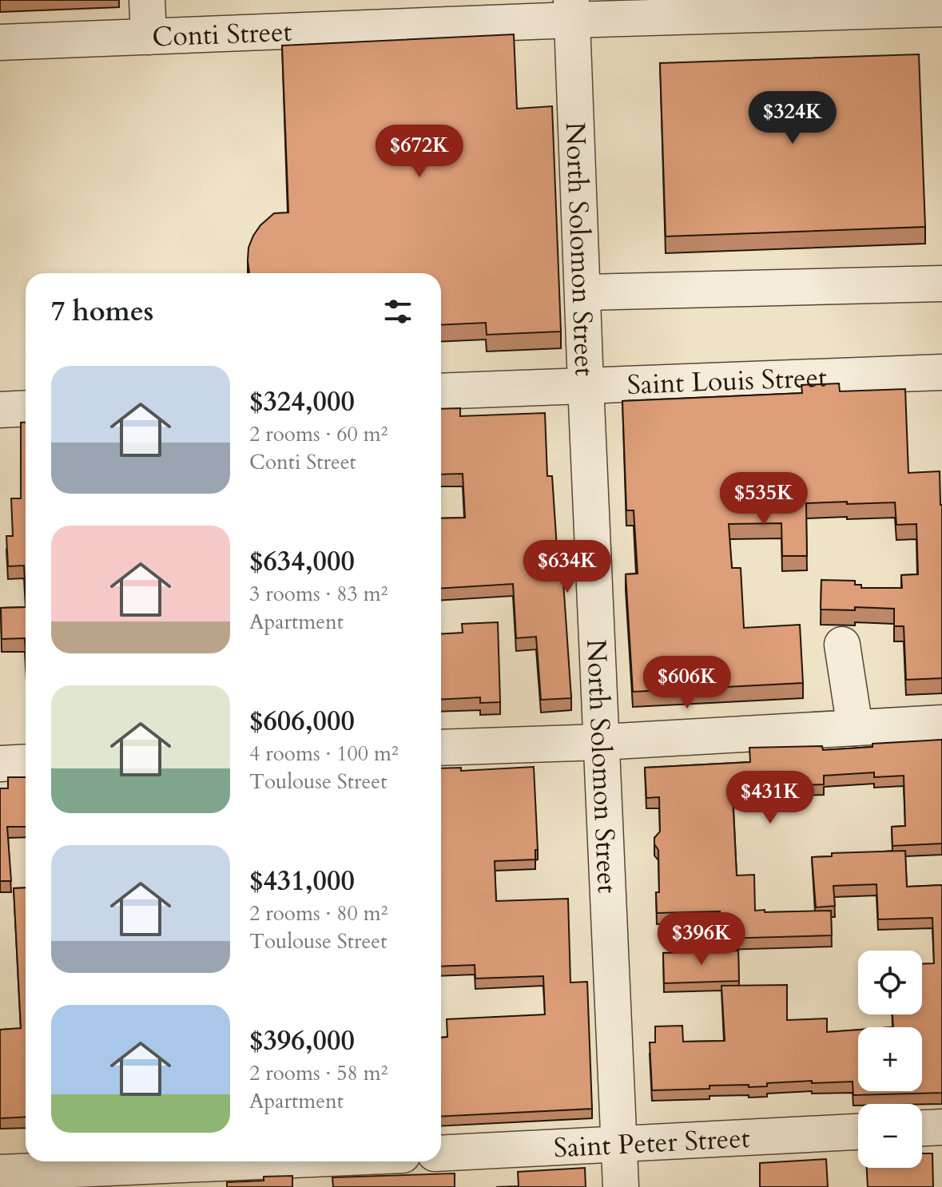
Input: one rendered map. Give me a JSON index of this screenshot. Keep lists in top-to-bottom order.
{
  "streets": {
    "street": [
      "Conti Street",
      "North Solomon Street",
      "Saint Louis Street",
      "Saint Peter Street"
    ]
  },
  "crossings": [
    ["Conti Street", "North Solomon Street"],
    ["North Solomon Street", "Saint Louis Street"],
    ["North Solomon Street", "Saint Peter Street"]
  ],
  "page": {
    "price": [
      "$324K",
      "$672K",
      "$535K",
      "$634K",
      "$606K",
      "$431K",
      "$396K"
    ],
    "heading": "7 homes",
    "list": [
      {
        "name": "$324,000",
        "note": "2 rooms · 60 m² · Conti Street"
      },
      {
        "name": "$634,000",
        "note": "3 rooms · 83 m² · Apartment"
      },
      {
        "name": "$606,000",
        "note": "4 rooms · 100 m² · Toulouse Street"
      },
      {
        "name": "$431,000",
        "note": "2 rooms · 80 m² · Toulouse Street"
      },
      {
        "name": "$396,000",
        "note": "2 rooms · 58 m² · Apartment"
      }
    ],
    "map_buttons": ["+", "−"]
  }
}
